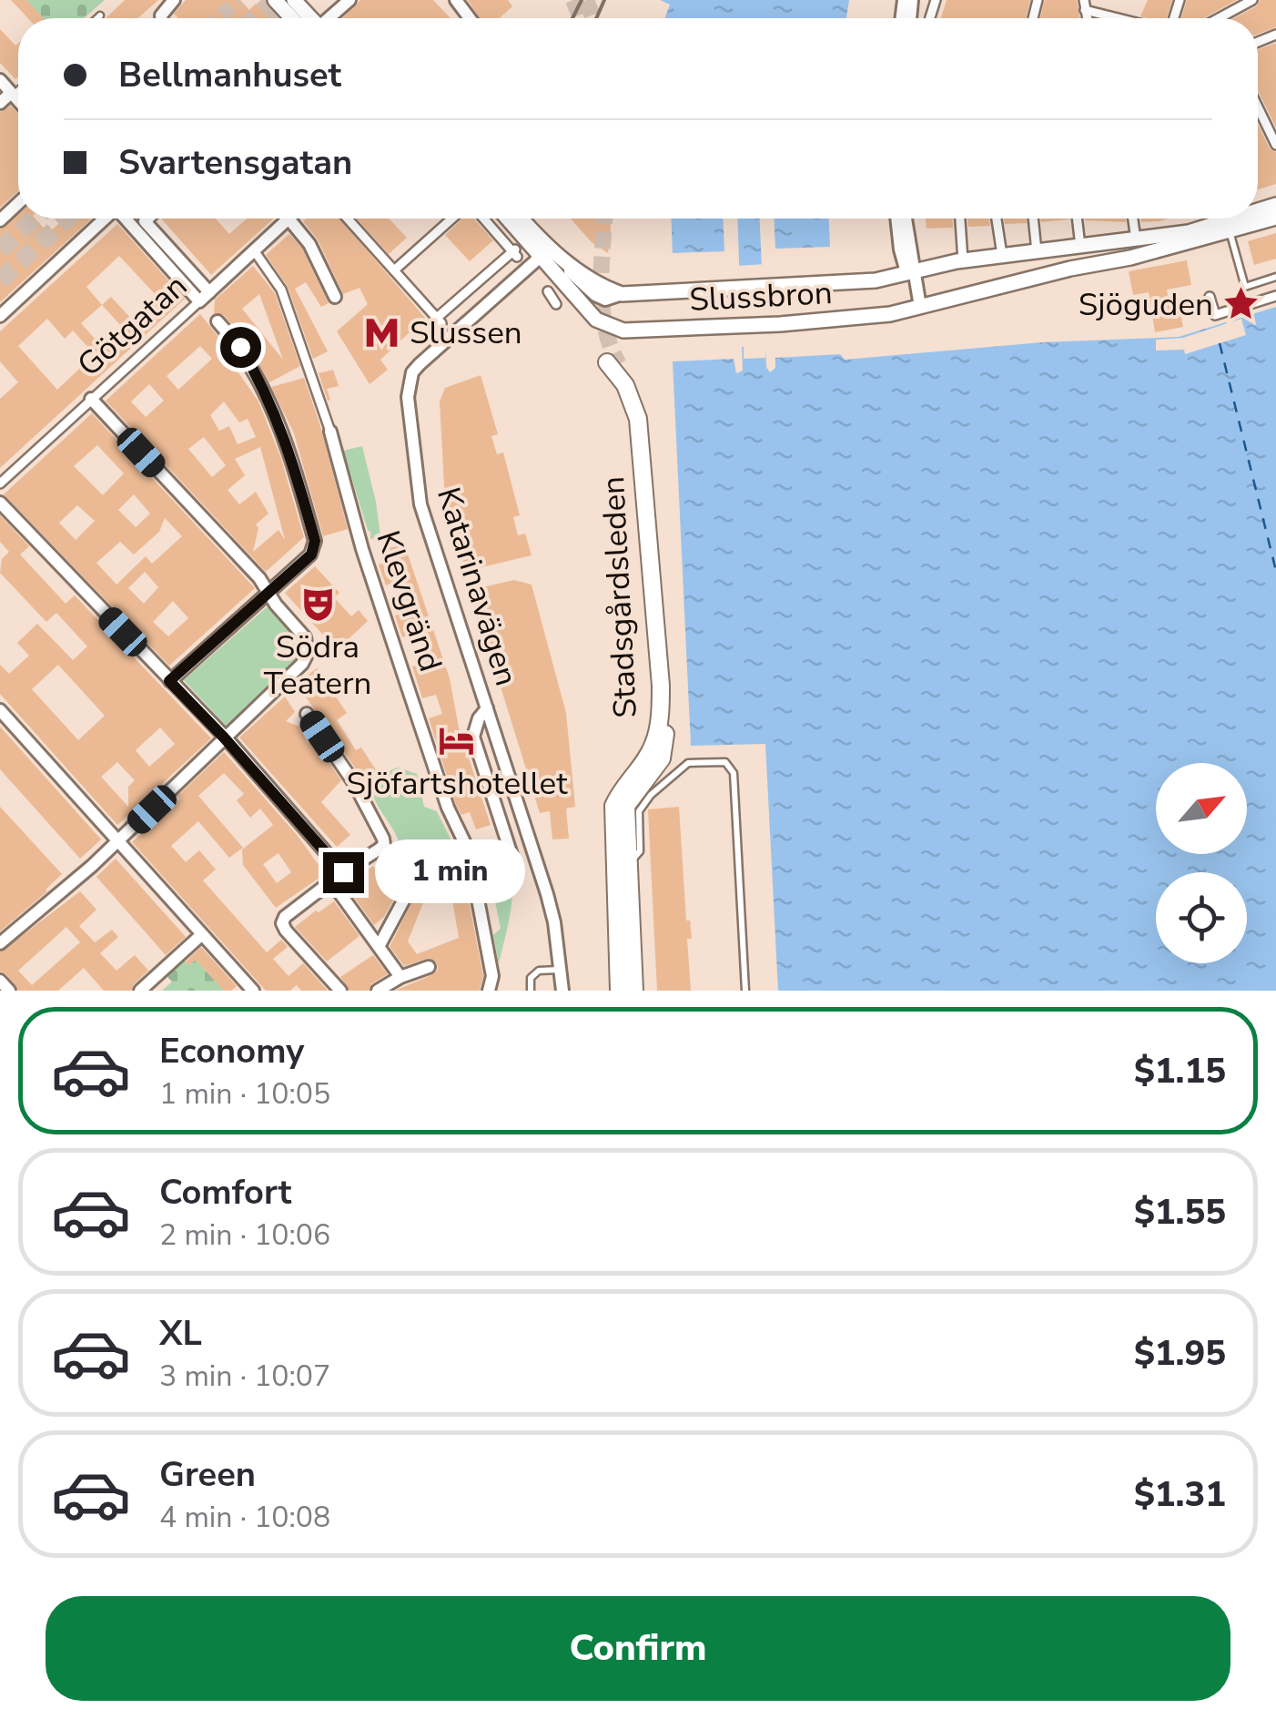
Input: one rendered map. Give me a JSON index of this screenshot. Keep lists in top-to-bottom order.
{
  "streets": {
    "main road": ["Stadsgårdsleden"],
    "street": [
      "Slussbron",
      "Götgatan",
      "Katarinavägen",
      "Klevgränd"
    ]
  },
  "crossings": [
    ["Slussbron", "Katarinavägen"],
    ["Götgatan", "Klevgränd"]
  ],
  "places": {
    "place": ["Sjöguden"],
    "metro station": ["Slussen"],
    "theatre": ["Södra Teatern"],
    "hotel": ["Sjöfartshotellet"]
  },
  "north": "top right",
  "page": {
    "banner": ["Bellmanhuset", "Svartensgatan"],
    "bubble": "1 min",
    "list": [
      {
        "name": "Economy",
        "note": "1 min · 10:05",
        "value": "$1.15"
      },
      {
        "name": "Comfort",
        "note": "2 min · 10:06",
        "value": "$1.55"
      },
      {
        "name": "XL",
        "note": "3 min · 10:07",
        "value": "$1.95"
      },
      {
        "name": "Green",
        "note": "4 min · 10:08",
        "value": "$1.31"
      }
    ],
    "buttons": "Confirm"
  }
}
